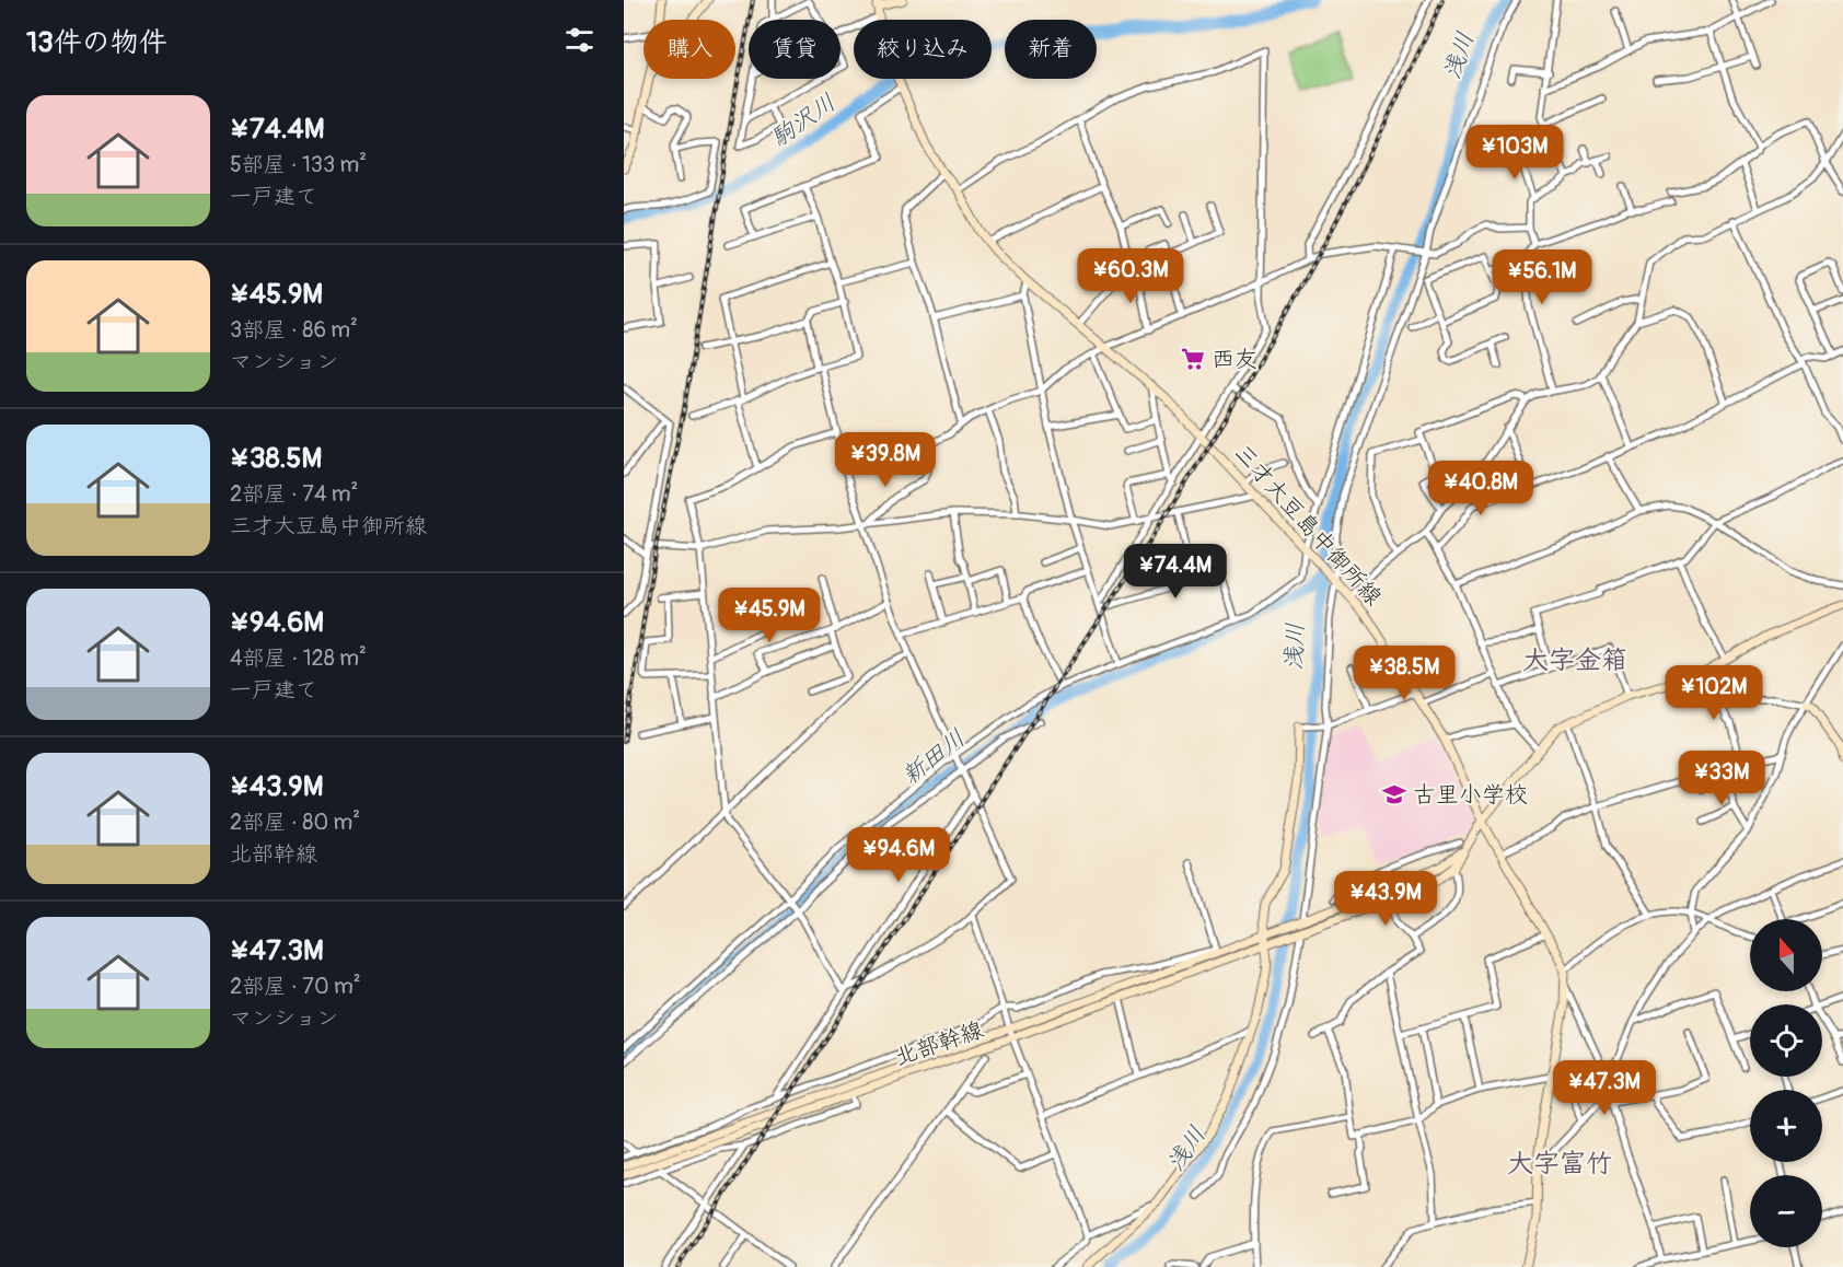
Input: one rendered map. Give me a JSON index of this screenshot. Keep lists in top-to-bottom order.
{
  "streets": {
    "street": ["三才大豆島中御所線", "北部幹線"]
  },
  "districts": ["大字金箱", "大字富竹"],
  "water": ["浅川", "駒沢川", "新田川"],
  "places": {
    "supermarket": ["西友"],
    "school or university": ["古里小学校"]
  },
  "north": "top",
  "page": {
    "heading": "13件の物件",
    "chip": [
      "購入",
      "賃貸",
      "絞り込み",
      "新着"
    ],
    "list": [
      {
        "name": "¥74.4M",
        "note": "5部屋 · 133 m² · 一戸建て"
      },
      {
        "name": "¥45.9M",
        "note": "3部屋 · 86 m² · マンション"
      },
      {
        "name": "¥38.5M",
        "note": "2部屋 · 74 m² · 三才大豆島中御所線"
      },
      {
        "name": "¥94.6M",
        "note": "4部屋 · 128 m² · 一戸建て"
      },
      {
        "name": "¥43.9M",
        "note": "2部屋 · 80 m² · 北部幹線"
      },
      {
        "name": "¥47.3M",
        "note": "2部屋 · 70 m² · マンション"
      }
    ],
    "price": [
      "¥103M",
      "¥60.3M",
      "¥56.1M",
      "¥39.8M",
      "¥40.8M",
      "¥74.4M",
      "¥45.9M",
      "¥38.5M",
      "¥102M",
      "¥33M",
      "¥94.6M",
      "¥43.9M",
      "¥47.3M"
    ],
    "map_buttons": ["+", "−"]
  }
}
